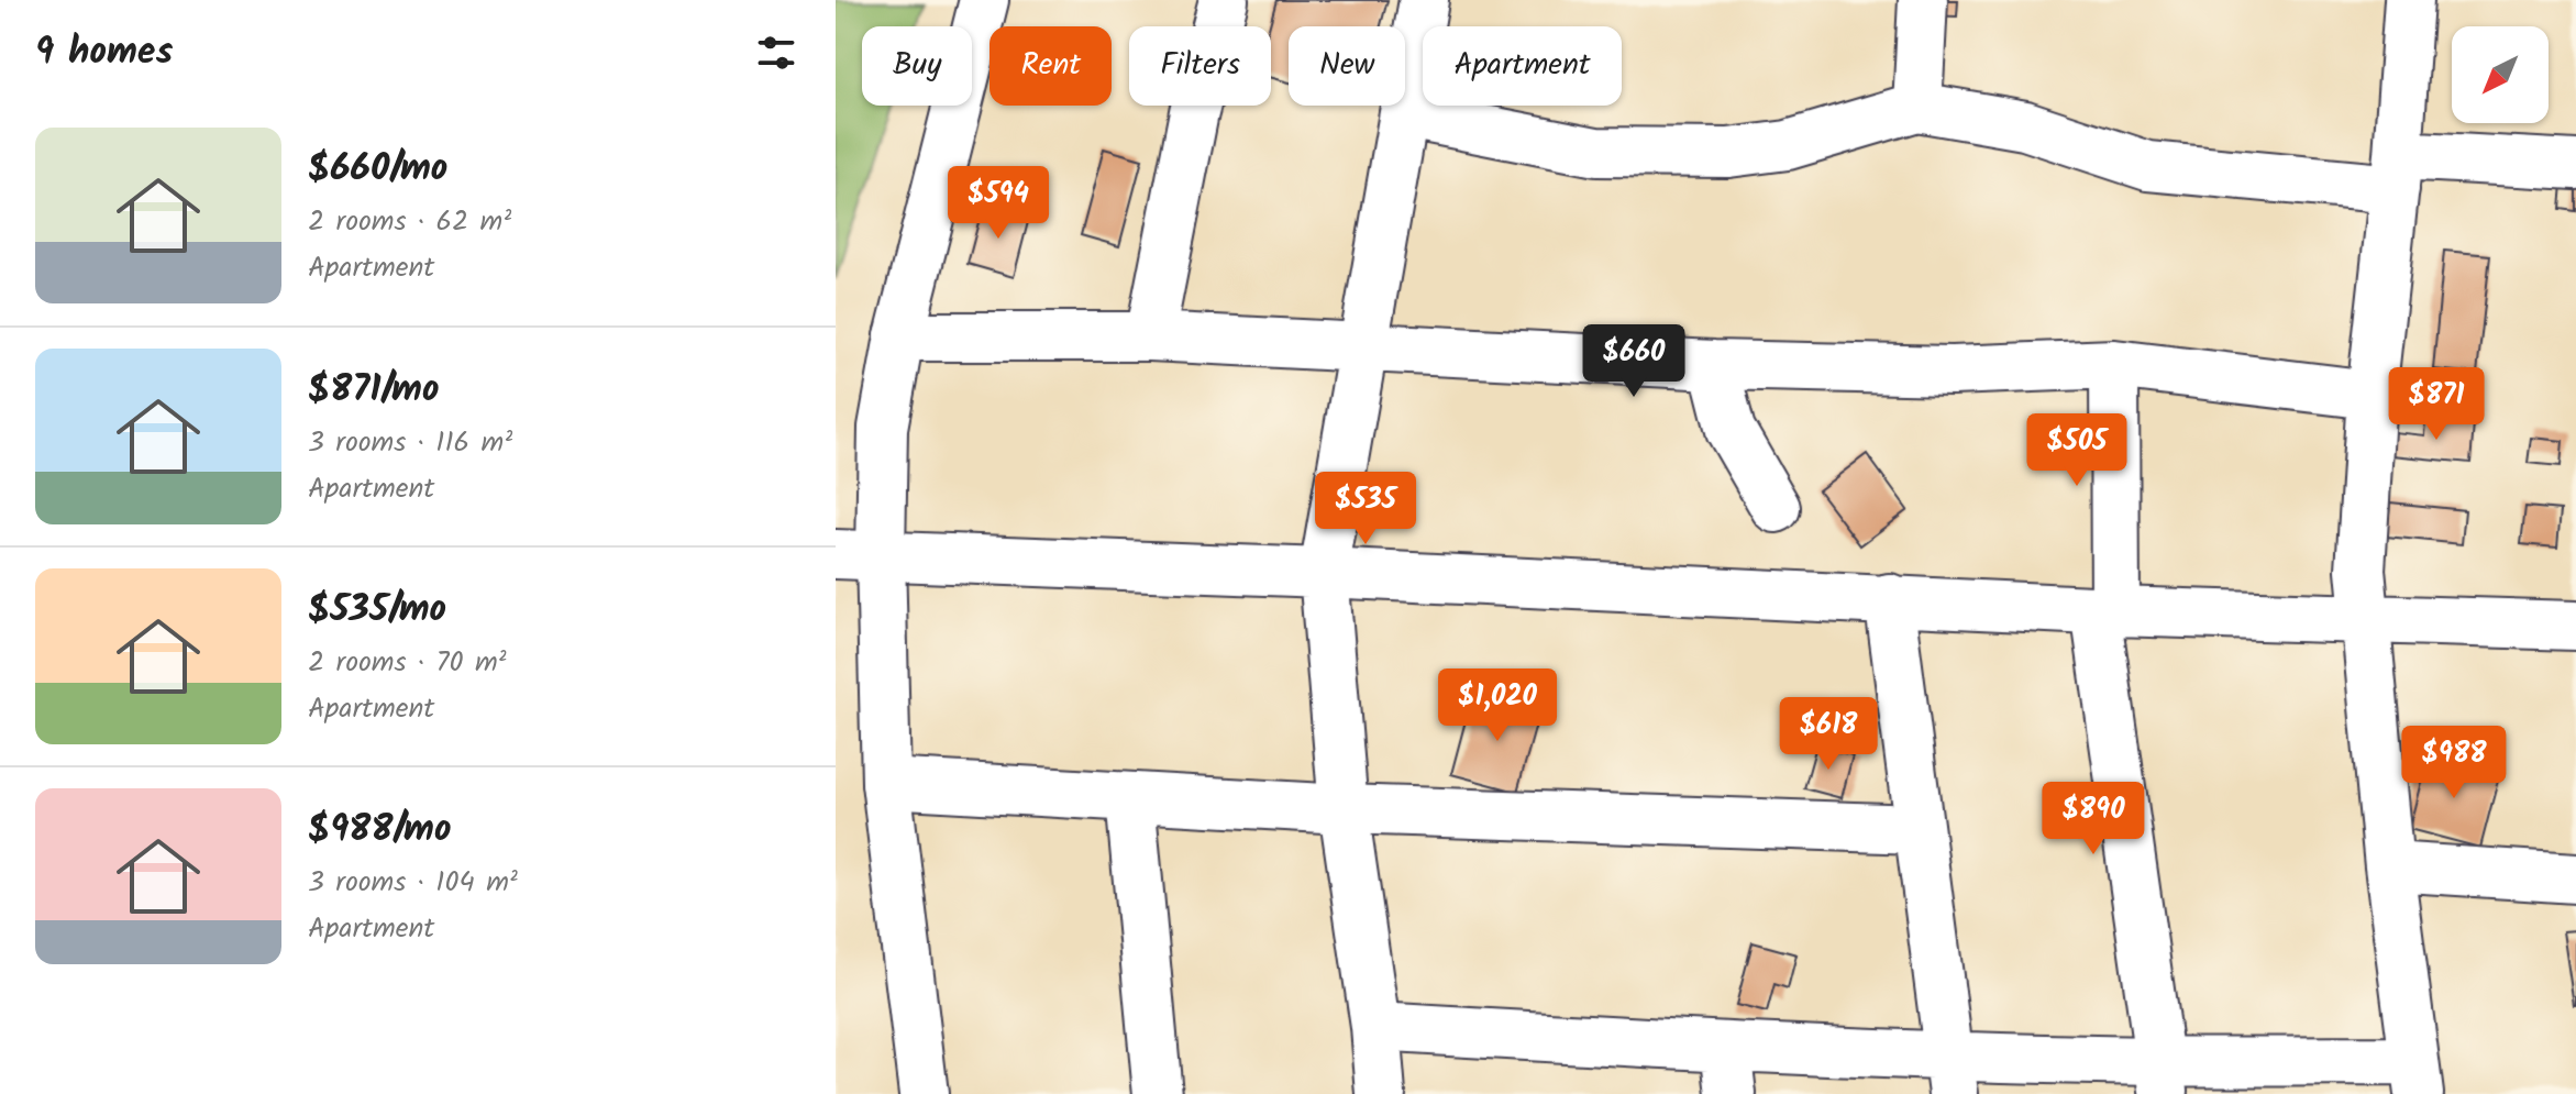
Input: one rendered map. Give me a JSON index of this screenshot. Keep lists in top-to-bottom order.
{
  "north": "bottom left",
  "page": {
    "heading": "9 homes",
    "chip": [
      "Buy",
      "Rent",
      "Filters",
      "New",
      "Apartment"
    ],
    "list": [
      {
        "name": "$660/mo",
        "note": "2 rooms · 62 m² · Apartment"
      },
      {
        "name": "$871/mo",
        "note": "3 rooms · 116 m² · Apartment"
      },
      {
        "name": "$535/mo",
        "note": "2 rooms · 70 m² · Apartment"
      },
      {
        "name": "$988/mo",
        "note": "3 rooms · 104 m² · Apartment"
      }
    ],
    "price": [
      "$594",
      "$660",
      "$871",
      "$505",
      "$535",
      "$1,020",
      "$618",
      "$988",
      "$890"
    ]
  }
}
